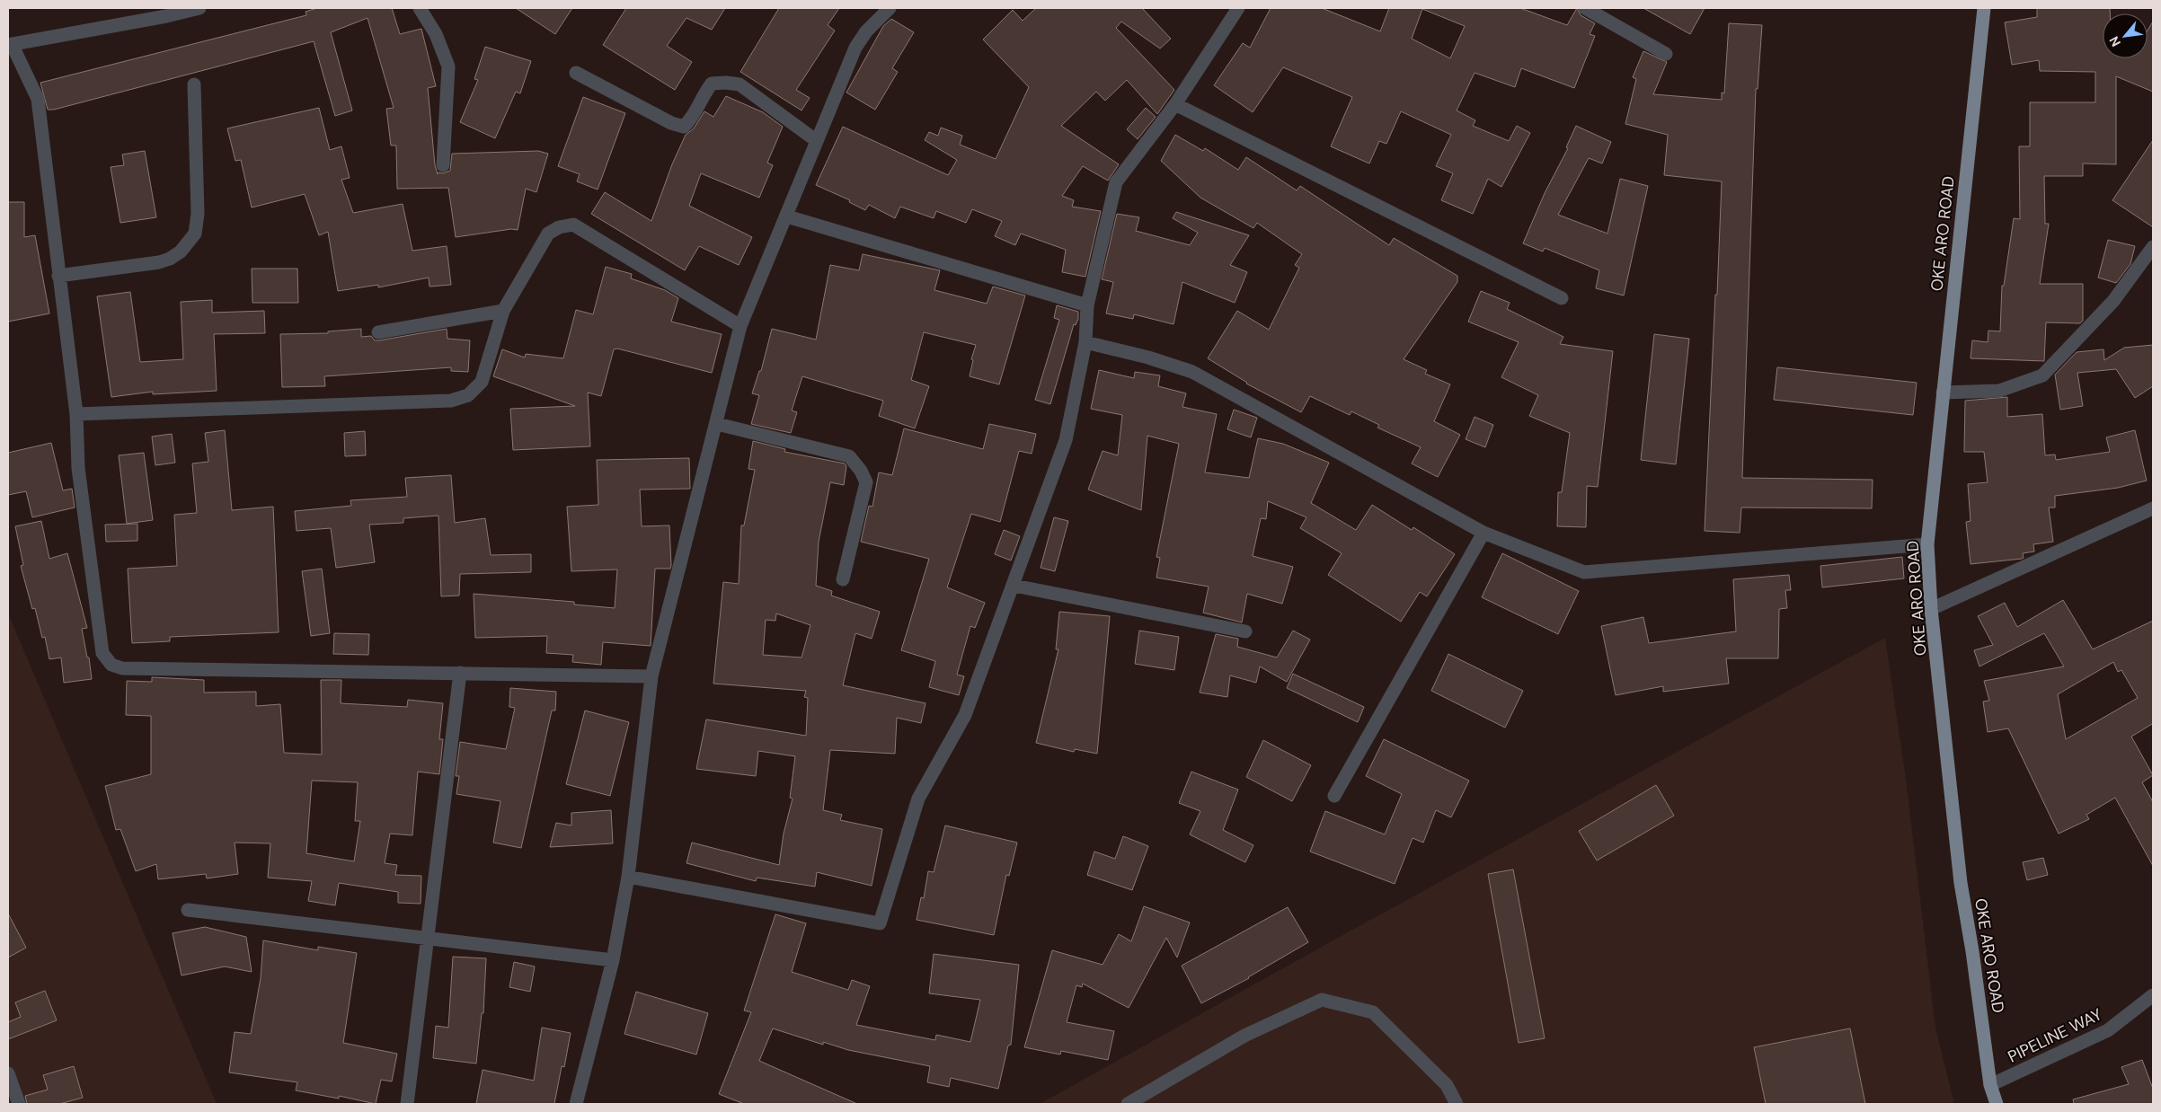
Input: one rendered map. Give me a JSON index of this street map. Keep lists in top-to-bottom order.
{
  "streets": {
    "main road": ["OKE ARO ROAD"],
    "street": ["PIPELINE WAY"]
  },
  "crossings": [
    ["OKE ARO ROAD", "PIPELINE WAY"]
  ],
  "north": "bottom left"
}
